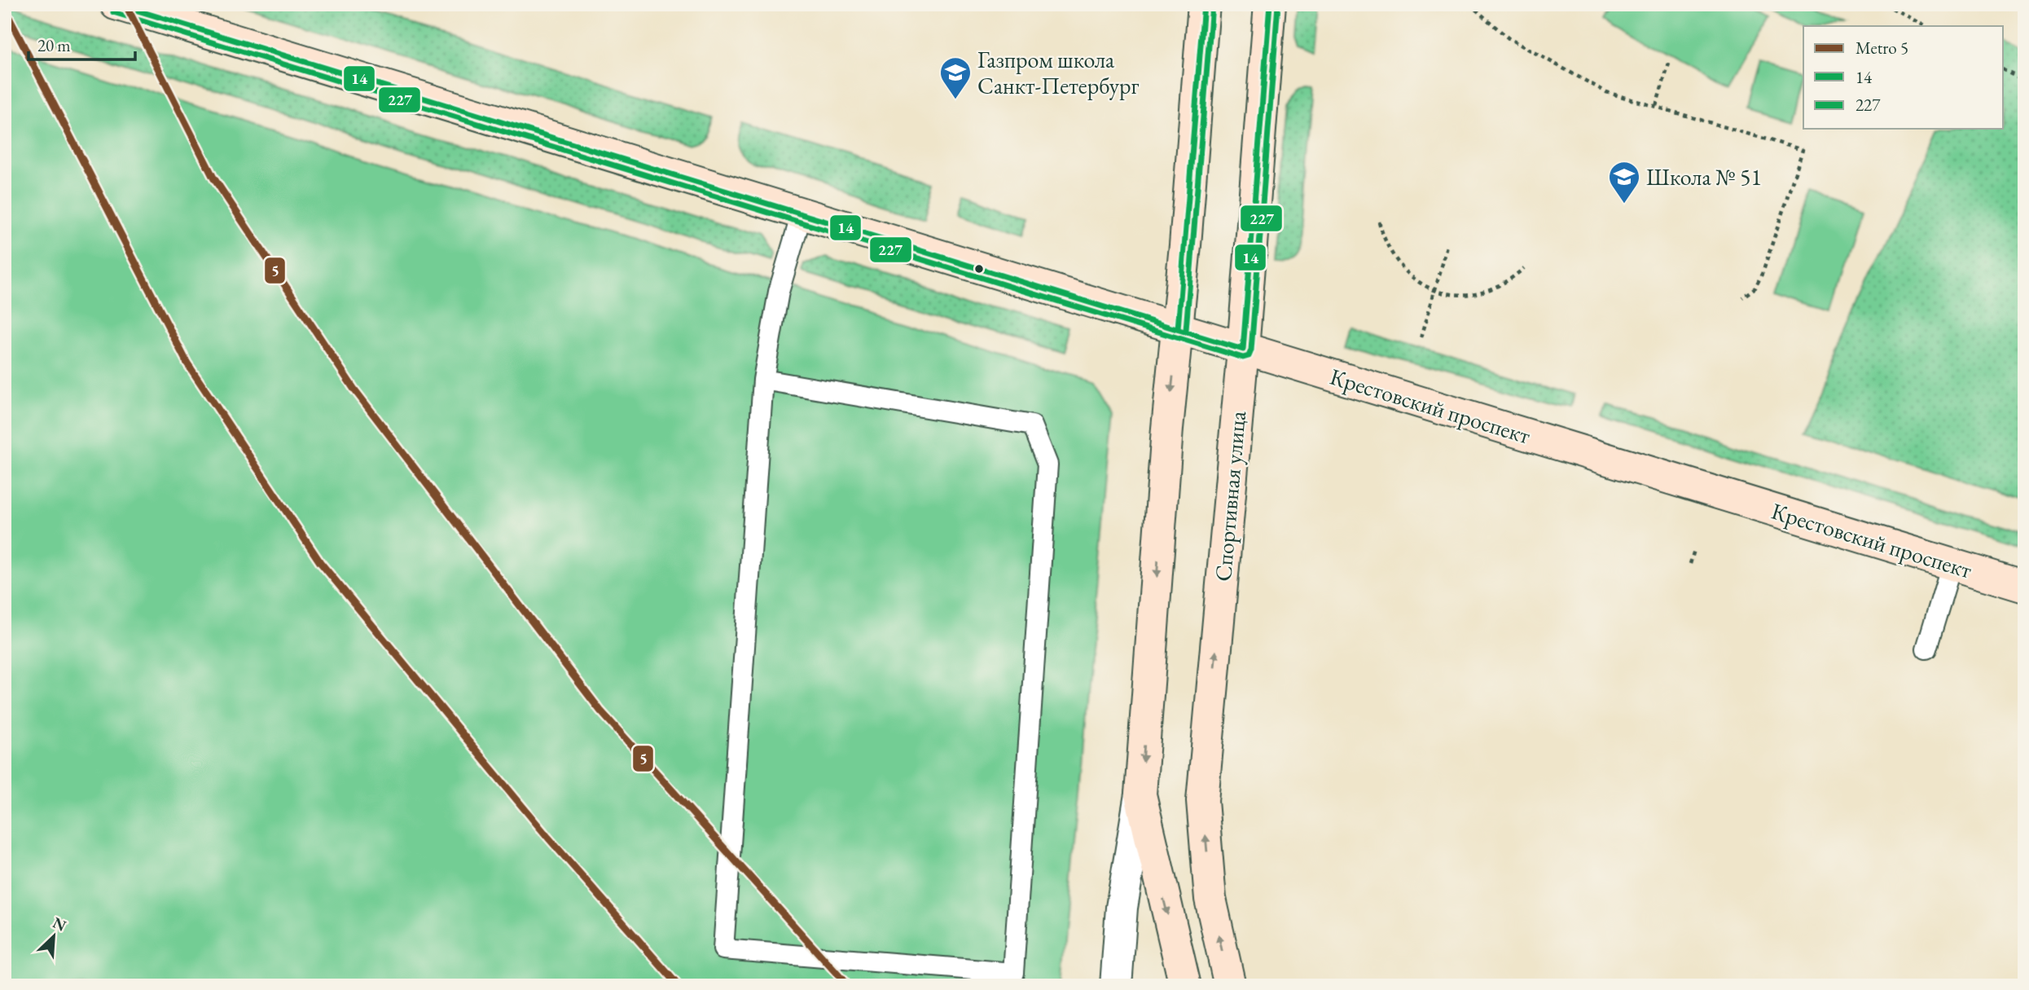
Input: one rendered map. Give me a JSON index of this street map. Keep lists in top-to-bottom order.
{
  "streets": {
    "street": ["Крестовский проспект", "Спортивная улица"]
  },
  "crossings": [
    ["Крестовский проспект", "Спортивная улица"]
  ],
  "places": {
    "school or university": ["Газпром школа Санкт-Петербург", "Школа № 51"]
  },
  "lines": ["metro line 5", "transit line 14", "transit line 227"],
  "legend": ["Metro 5", "14", "227"],
  "scale_bar": "20 m",
  "north": "top right"
}
